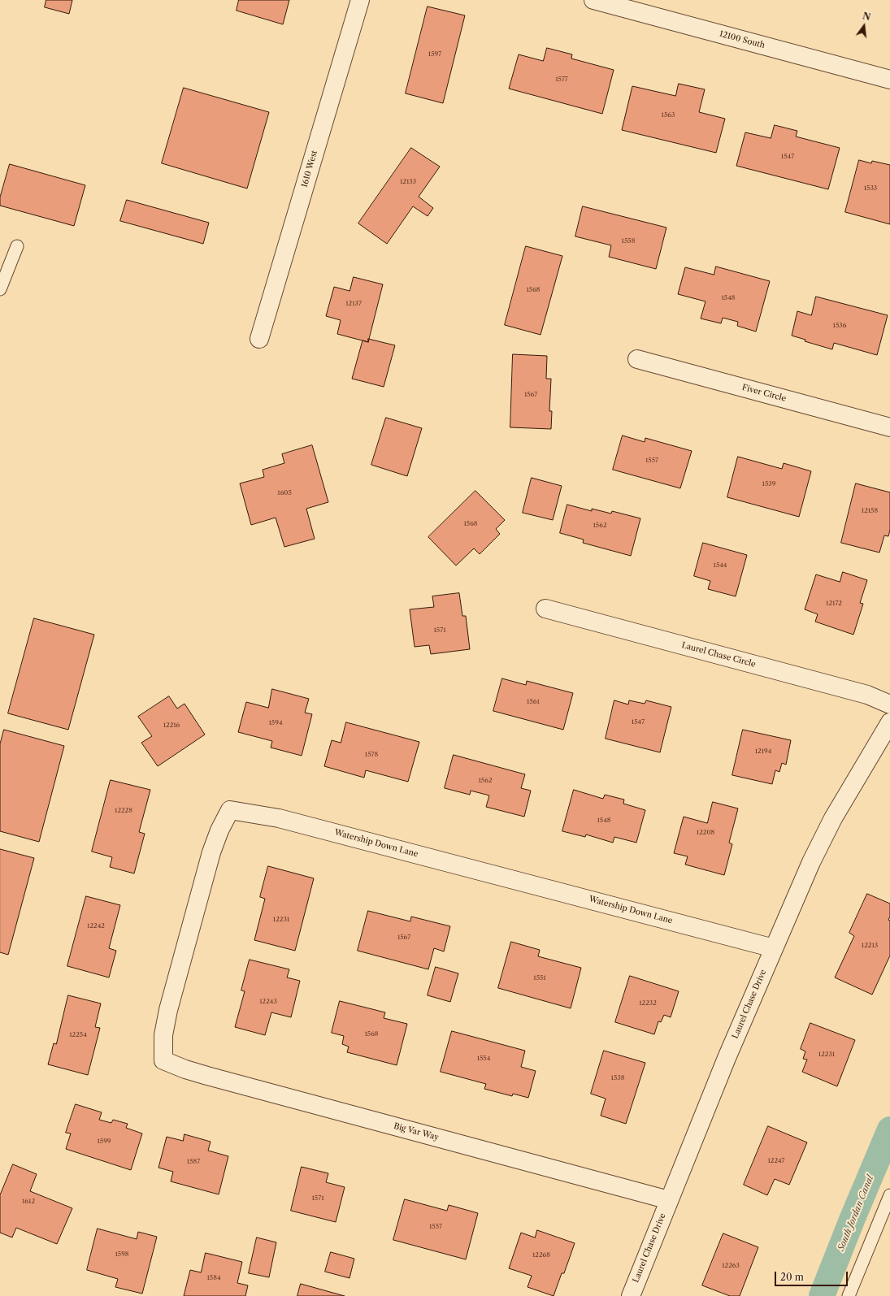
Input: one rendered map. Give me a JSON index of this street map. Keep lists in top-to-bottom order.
{
  "streets": {
    "street": [
      "12100 South",
      "1610 West",
      "Fiver Circle",
      "Laurel Chase Circle",
      "Watership Down Lane",
      "Laurel Chase Drive",
      "Big Var Way"
    ]
  },
  "crossings": [
    ["Watership Down Lane", "Laurel Chase Drive"],
    ["Watership Down Lane", "Big Var Way"],
    ["Laurel Chase Drive", "Big Var Way"]
  ],
  "water": ["South Jordan Canal"],
  "house_numbers": [
    "1597",
    "1577",
    "1563",
    "1547",
    "12133",
    "1533",
    "1558",
    "1568",
    "1548",
    "12137",
    "1536",
    "1567",
    "1557",
    "1539",
    "1605",
    "12158",
    "1568",
    "1562",
    "1544",
    "12172",
    "1571",
    "1561",
    "1547",
    "1594",
    "12216",
    "12194",
    "1578",
    "1562",
    "12228",
    "1548",
    "12208",
    "12231",
    "12242",
    "1567",
    "12213",
    "1551",
    "12243",
    "12232",
    "1568",
    "12254",
    "12231",
    "1554",
    "1538",
    "1599",
    "12247",
    "1587",
    "1571",
    "1612",
    "1557",
    "1598",
    "12268",
    "12263",
    "1584"
  ],
  "scale_bar": "20 m",
  "north": "top"
}
